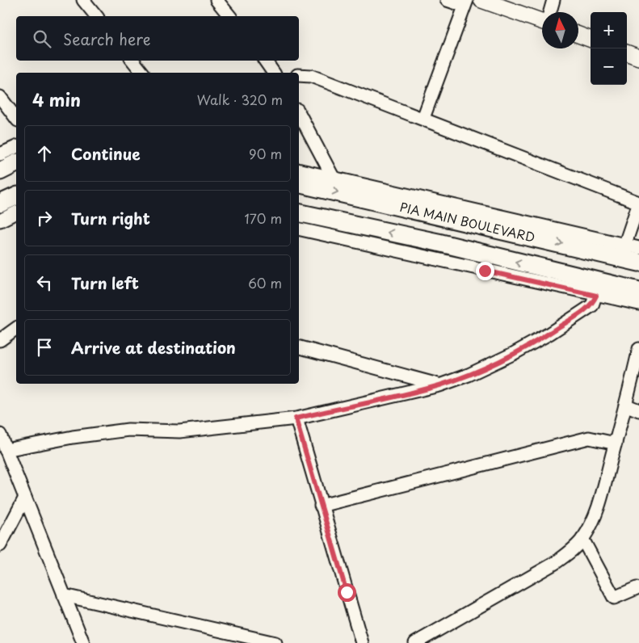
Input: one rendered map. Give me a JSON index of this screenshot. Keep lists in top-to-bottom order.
{
  "streets": {
    "main road": ["PIA MAIN BOULEVARD"]
  },
  "north": "top",
  "page": {
    "map_buttons": ["+", "−"],
    "search": "Search here",
    "heading": ["4 min", "Walk · 320 m"],
    "list": [
      ["Continue", "90 m"],
      ["Turn right", "170 m"],
      ["Turn left", "60 m"],
      "Arrive at destination"
    ]
  }
}
